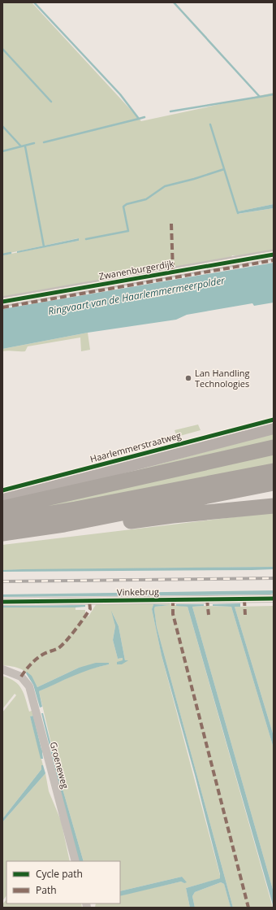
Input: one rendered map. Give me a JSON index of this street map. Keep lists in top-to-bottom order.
{
  "streets": {
    "main road": ["Haarlemmerstraatweg"],
    "street": ["Zwanenburgerdijk", "Vinkebrug", "Groeneweg"]
  },
  "water": ["Ringvaart van de Haarlemmermeerpolder"],
  "places": ["Lan Handling Technologies"],
  "legend": ["Cycle path", "Path"]
}
